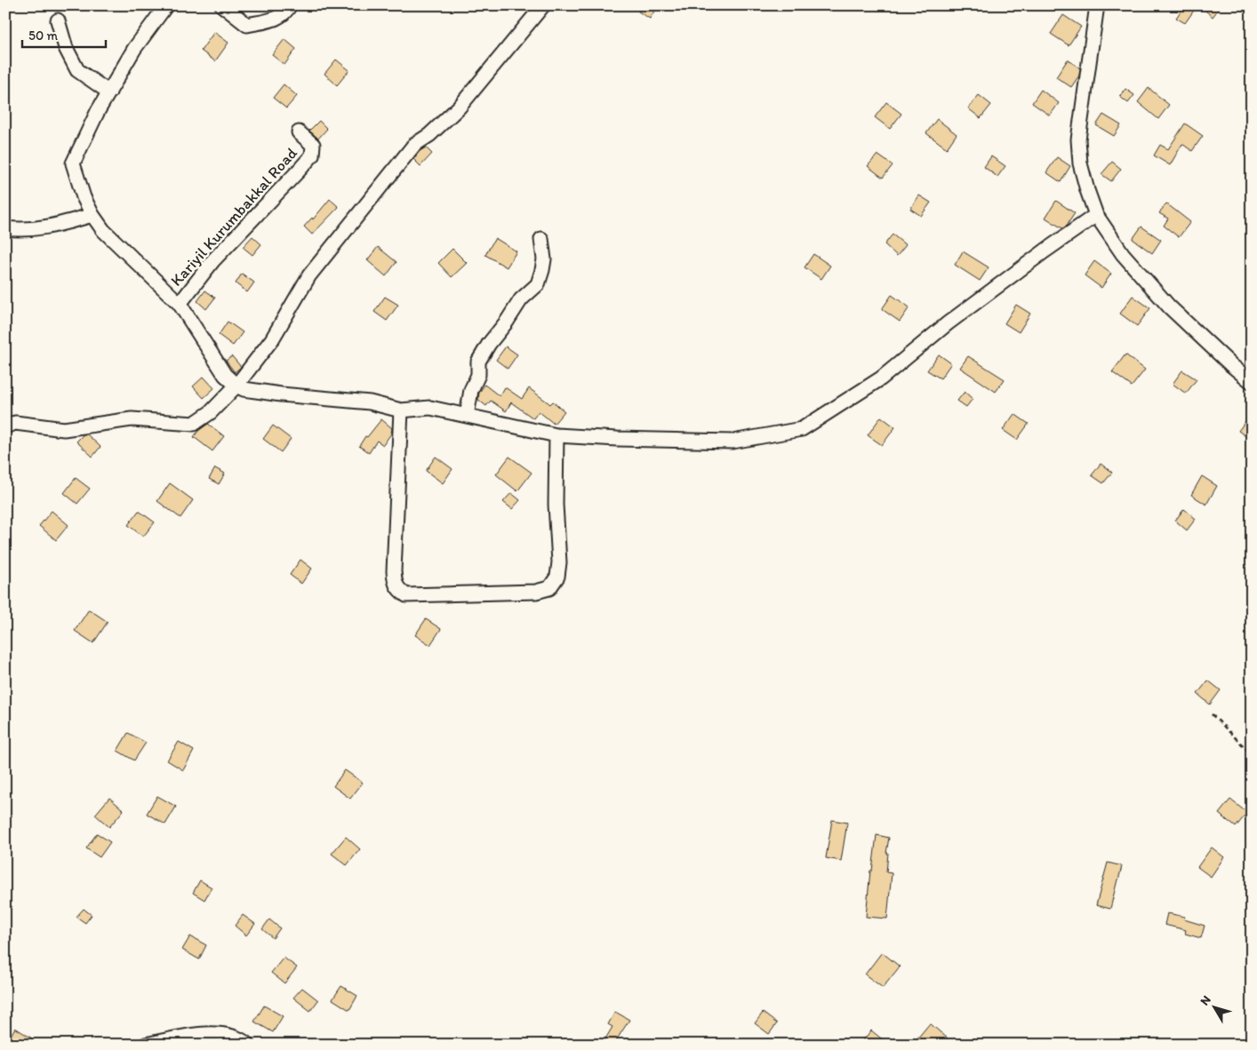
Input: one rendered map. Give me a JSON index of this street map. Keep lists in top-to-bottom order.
{
  "streets": {
    "street": ["Kariyil Kurumbakkal Road"]
  },
  "scale_bar": "50 m",
  "north": "top left"
}
